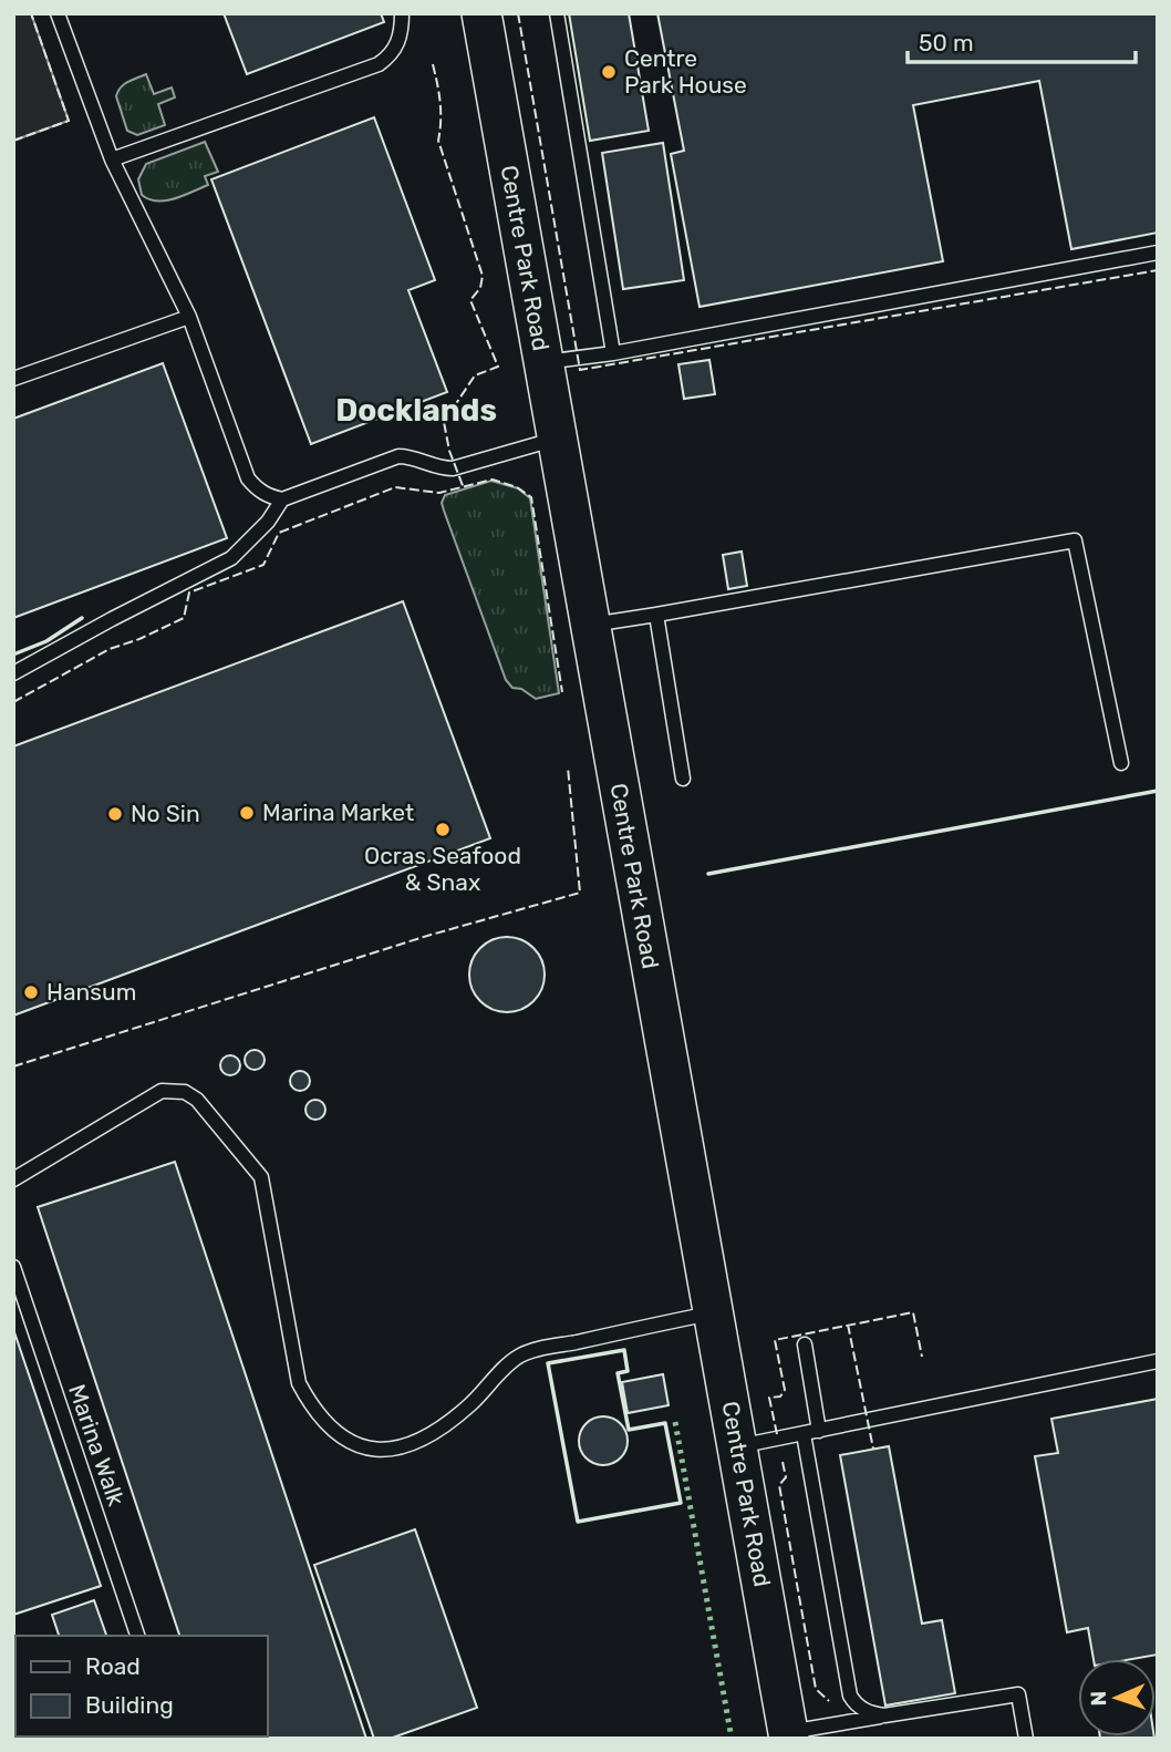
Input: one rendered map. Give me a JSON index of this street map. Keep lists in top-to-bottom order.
{
  "streets": {
    "street": ["Centre Park Road"],
    "lane": ["Marina Walk"]
  },
  "districts": ["Docklands"],
  "places": [
    "Centre Park House",
    "Marina Market",
    "No Sin",
    "Ocras Seafood & Snax",
    "Hansum"
  ],
  "legend": ["Road", "Building"],
  "scale_bar": "50 m",
  "north": "left"
}
